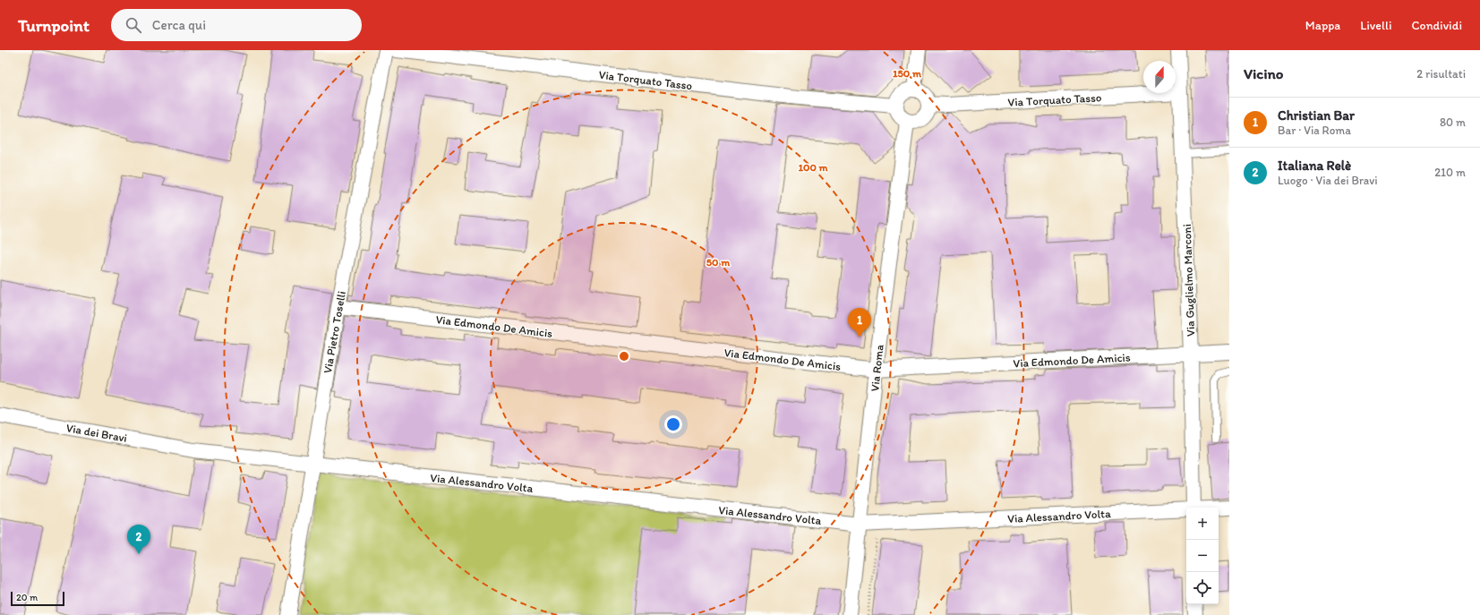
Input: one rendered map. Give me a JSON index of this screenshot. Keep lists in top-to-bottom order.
{
  "streets": {
    "street": [
      "Via Torquato Tasso",
      "Via Guglielmo Marconi",
      "Via Edmondo De Amicis",
      "Via Pietro Toselli",
      "Via Roma",
      "Via dei Bravi",
      "Via Alessandro Volta"
    ]
  },
  "crossings": [
    ["Via Torquato Tasso", "Via Guglielmo Marconi"],
    ["Via Torquato Tasso", "Via Roma"],
    ["Via Guglielmo Marconi", "Via Edmondo De Amicis"],
    ["Via Edmondo De Amicis", "Via Pietro Toselli"],
    ["Via Edmondo De Amicis", "Via Roma"],
    ["Via Pietro Toselli", "Via dei Bravi"],
    ["Via Pietro Toselli", "Via Alessandro Volta"],
    ["Via Roma", "Via Alessandro Volta"],
    ["Via dei Bravi", "Via Alessandro Volta"]
  ],
  "scale_bar": "20 m",
  "north": "top",
  "page": {
    "header": "Turnpoint",
    "search": "Cerca qui",
    "nav": ["Mappa", "Livelli", "Condividi"],
    "heading": ["Vicino", "2 risultati"],
    "list": [
      {
        "mark": "1",
        "name": "Christian Bar",
        "note": "Bar · Via Roma",
        "value": "80 m"
      },
      {
        "mark": "2",
        "name": "Italiana Relè",
        "note": "Luogo · Via dei Bravi",
        "value": "210 m"
      }
    ],
    "pins": ["1", "2"],
    "map_buttons": ["+", "−"],
    "scale": "20 m"
  },
  "rings": ["150 m", "100 m", "50 m"]
}
